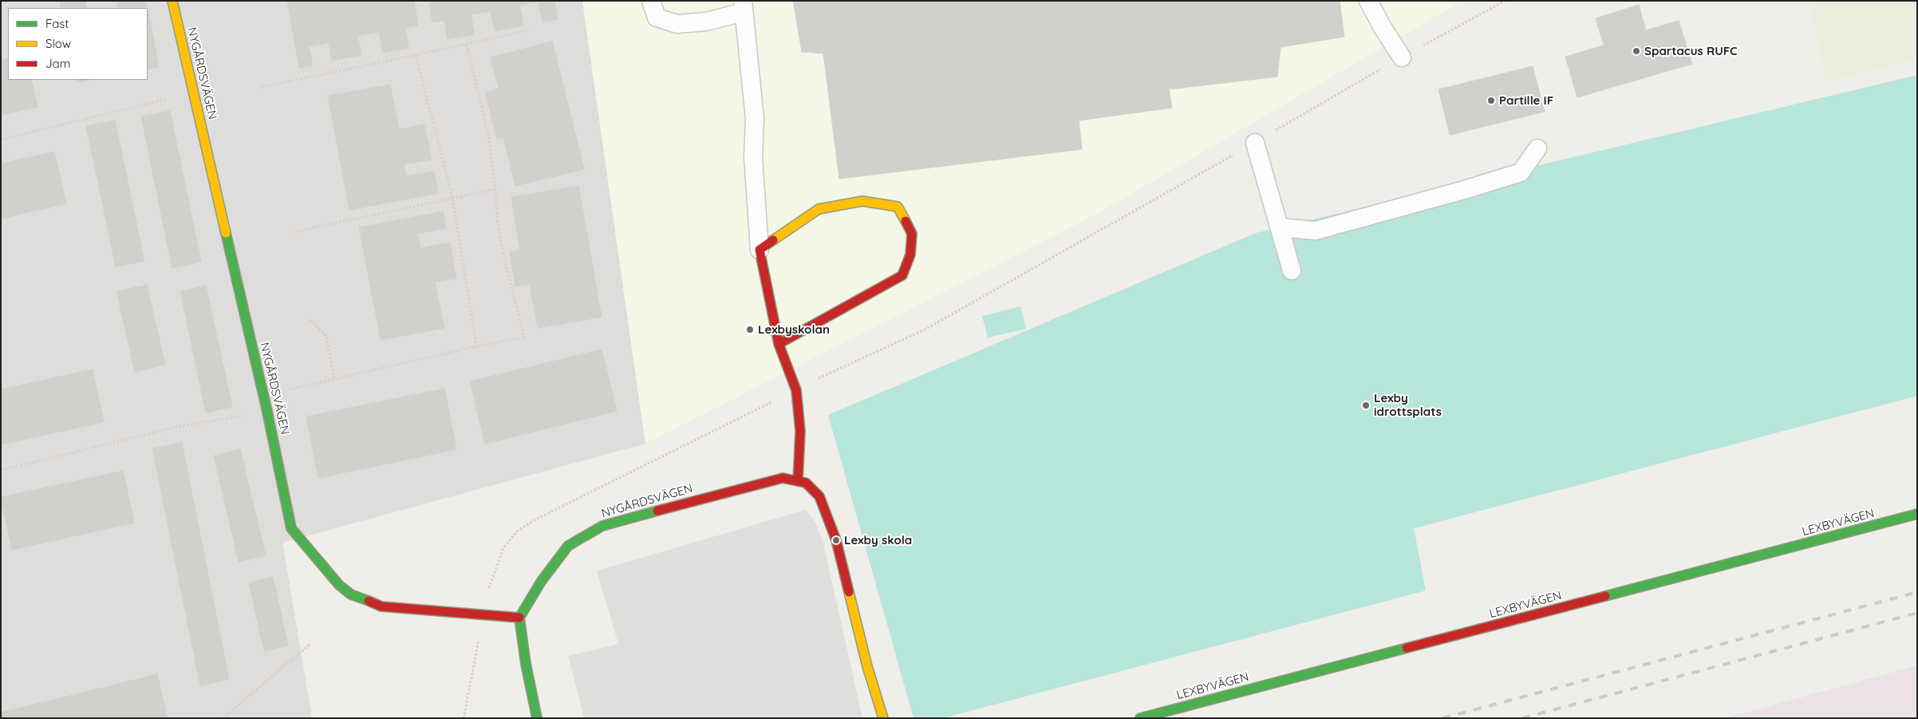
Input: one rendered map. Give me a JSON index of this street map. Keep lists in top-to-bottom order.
{
  "streets": {
    "street": ["NYGÅRDSVÄGEN", "LEXBYVÄGEN"]
  },
  "places": [
    "Spartacus RUFC",
    "Partille IF",
    "Lexbyskolan",
    "Lexby idrottsplats",
    "Lexby skola"
  ],
  "legend": ["Fast", "Slow", "Jam"]
}
